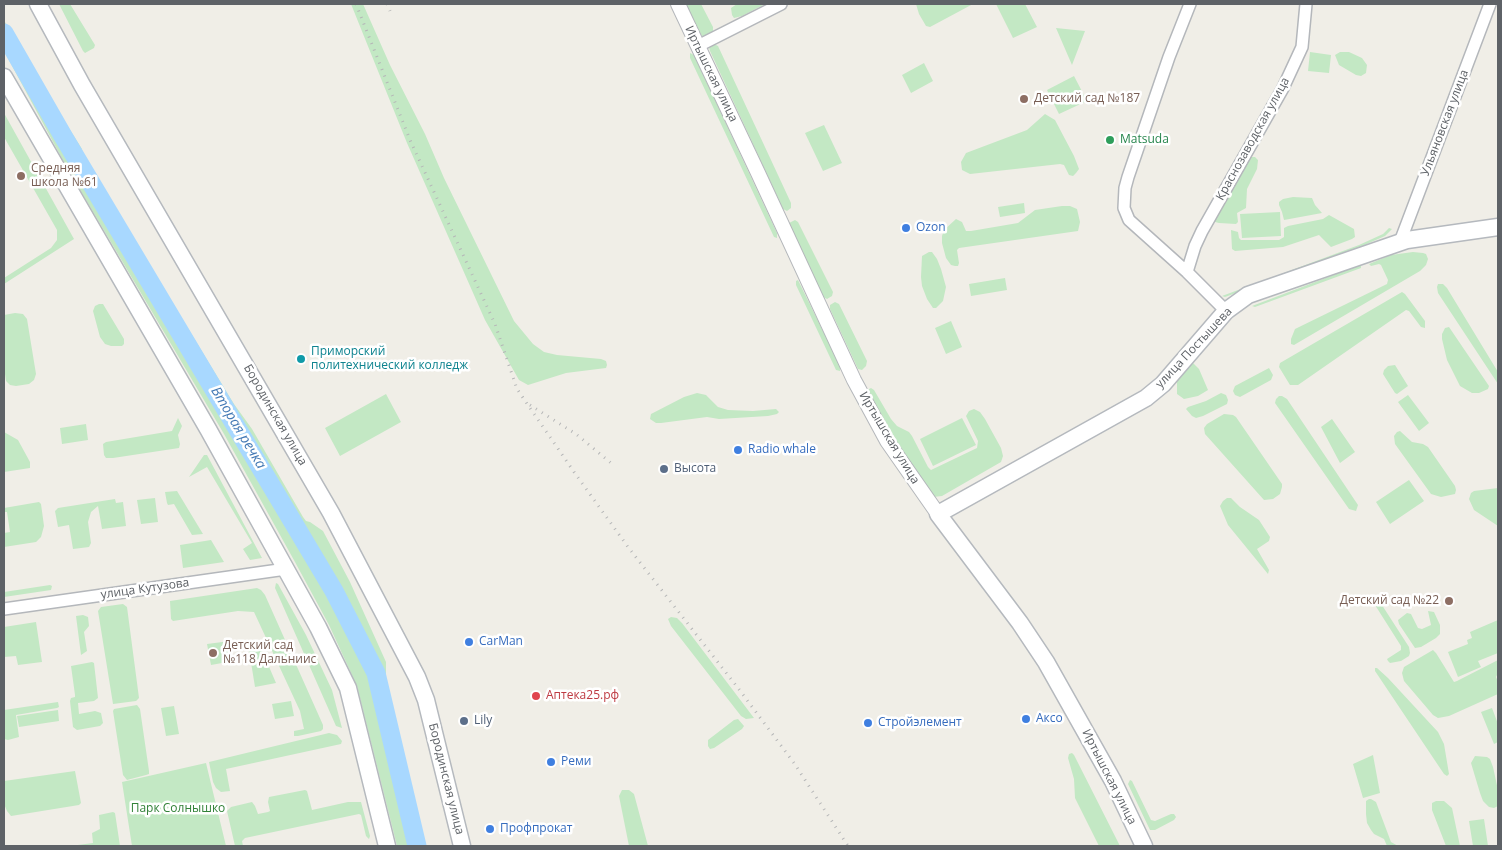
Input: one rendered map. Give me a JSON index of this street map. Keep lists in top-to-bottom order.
{
  "streets": {
    "main road": ["Иртышская улица", "улица Постышева", "Бородинская улица"],
    "street": ["Ульяновская улица", "Краснозаводская улица", "улица Кутузова"]
  },
  "crossings": [
    ["Иртышская улица", "улица Постышева"],
    ["Ульяновская улица", "улица Постышева"]
  ],
  "water": ["Вторая речка"],
  "parks": ["Парк Солнышко"],
  "places": [
    "Детский сад №187",
    "Matsuda",
    "Средняя школа №61",
    "Ozon",
    "Приморский политехнический колледж",
    "Radio whale",
    "Высота",
    "Детский сад №22",
    "CarMan",
    "Детский сад №118 Дальниис",
    "Аптека25.рф",
    "Аксо",
    "Lily",
    "Стройэлемент",
    "Реми",
    "Профпрокат"
  ]
}
